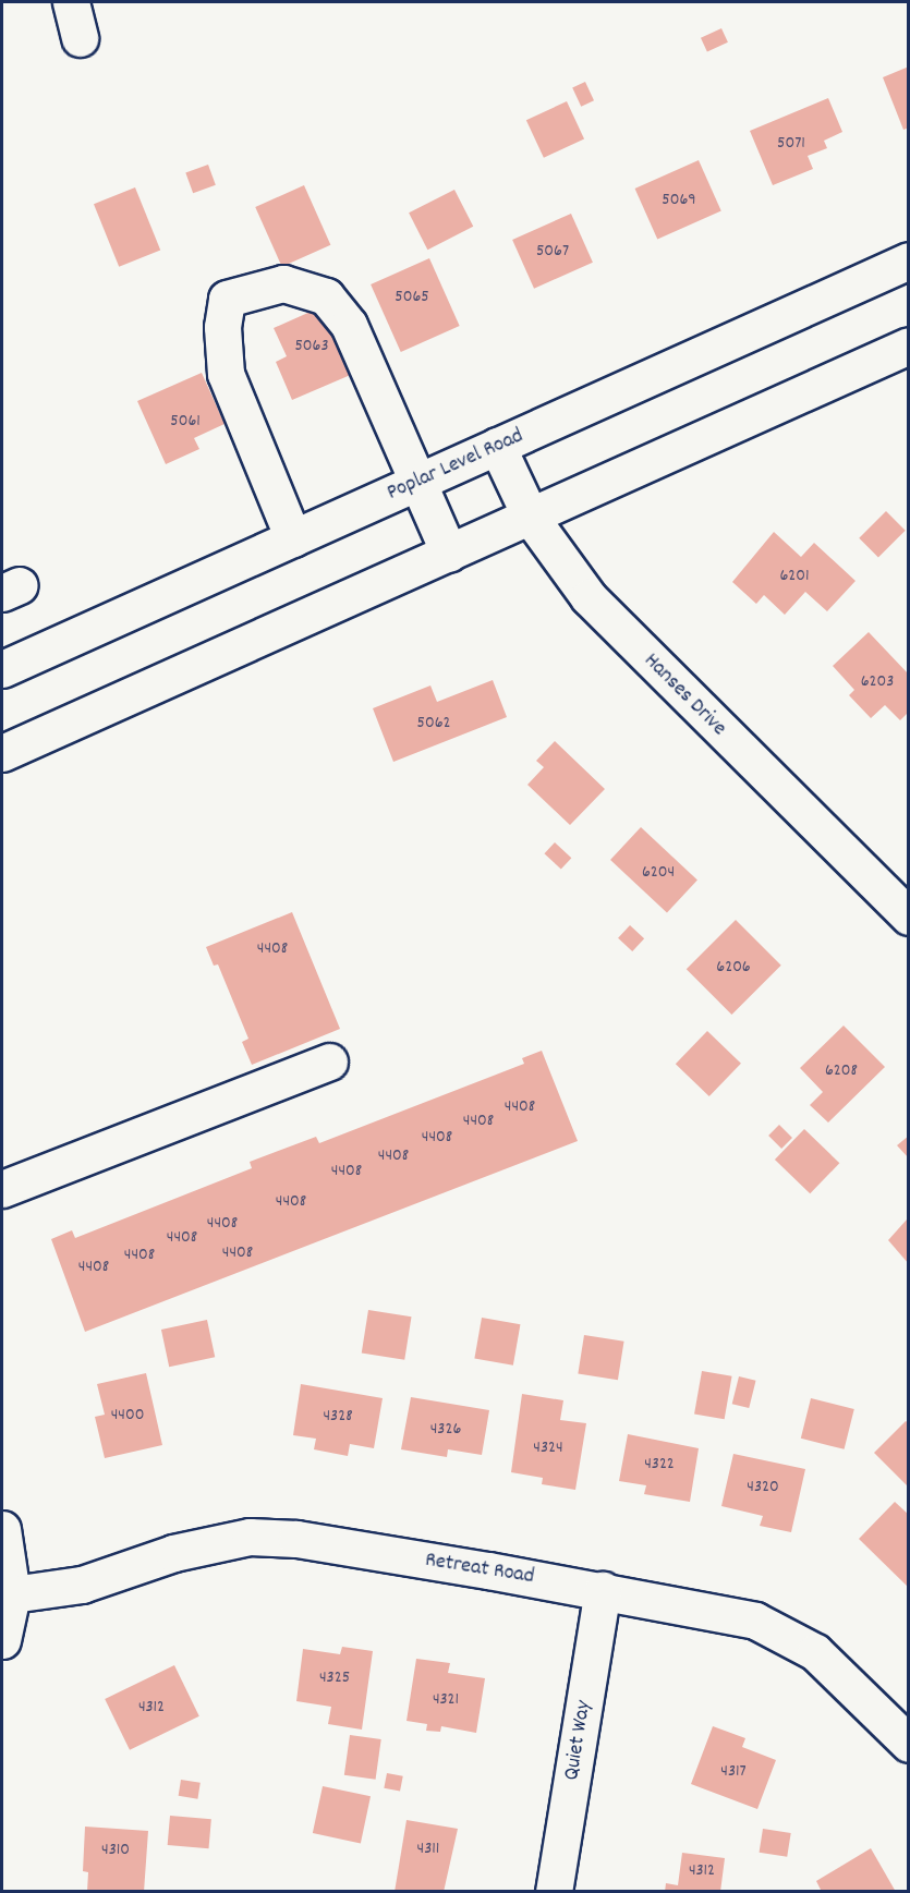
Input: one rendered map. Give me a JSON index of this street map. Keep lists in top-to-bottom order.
{
  "streets": {
    "street": [
      "Poplar Level Road",
      "Hanses Drive",
      "Retreat Road",
      "Quiet Way"
    ]
  },
  "crossings": [
    ["Poplar Level Road", "Hanses Drive"],
    ["Retreat Road", "Quiet Way"]
  ],
  "house_numbers": [
    "5071",
    "5069",
    "5067",
    "5065",
    "5063",
    "5061",
    "6201",
    "6203",
    "5062",
    "6204",
    "4408",
    "6206",
    "6208",
    "4408",
    "4408",
    "4408",
    "4408",
    "4408",
    "4408",
    "4408",
    "4408",
    "4408",
    "4408",
    "4408",
    "4400",
    "4328",
    "4326",
    "4324",
    "4322",
    "4320",
    "4325",
    "4321",
    "4312",
    "4317",
    "4311",
    "4310",
    "4312"
  ]
}
